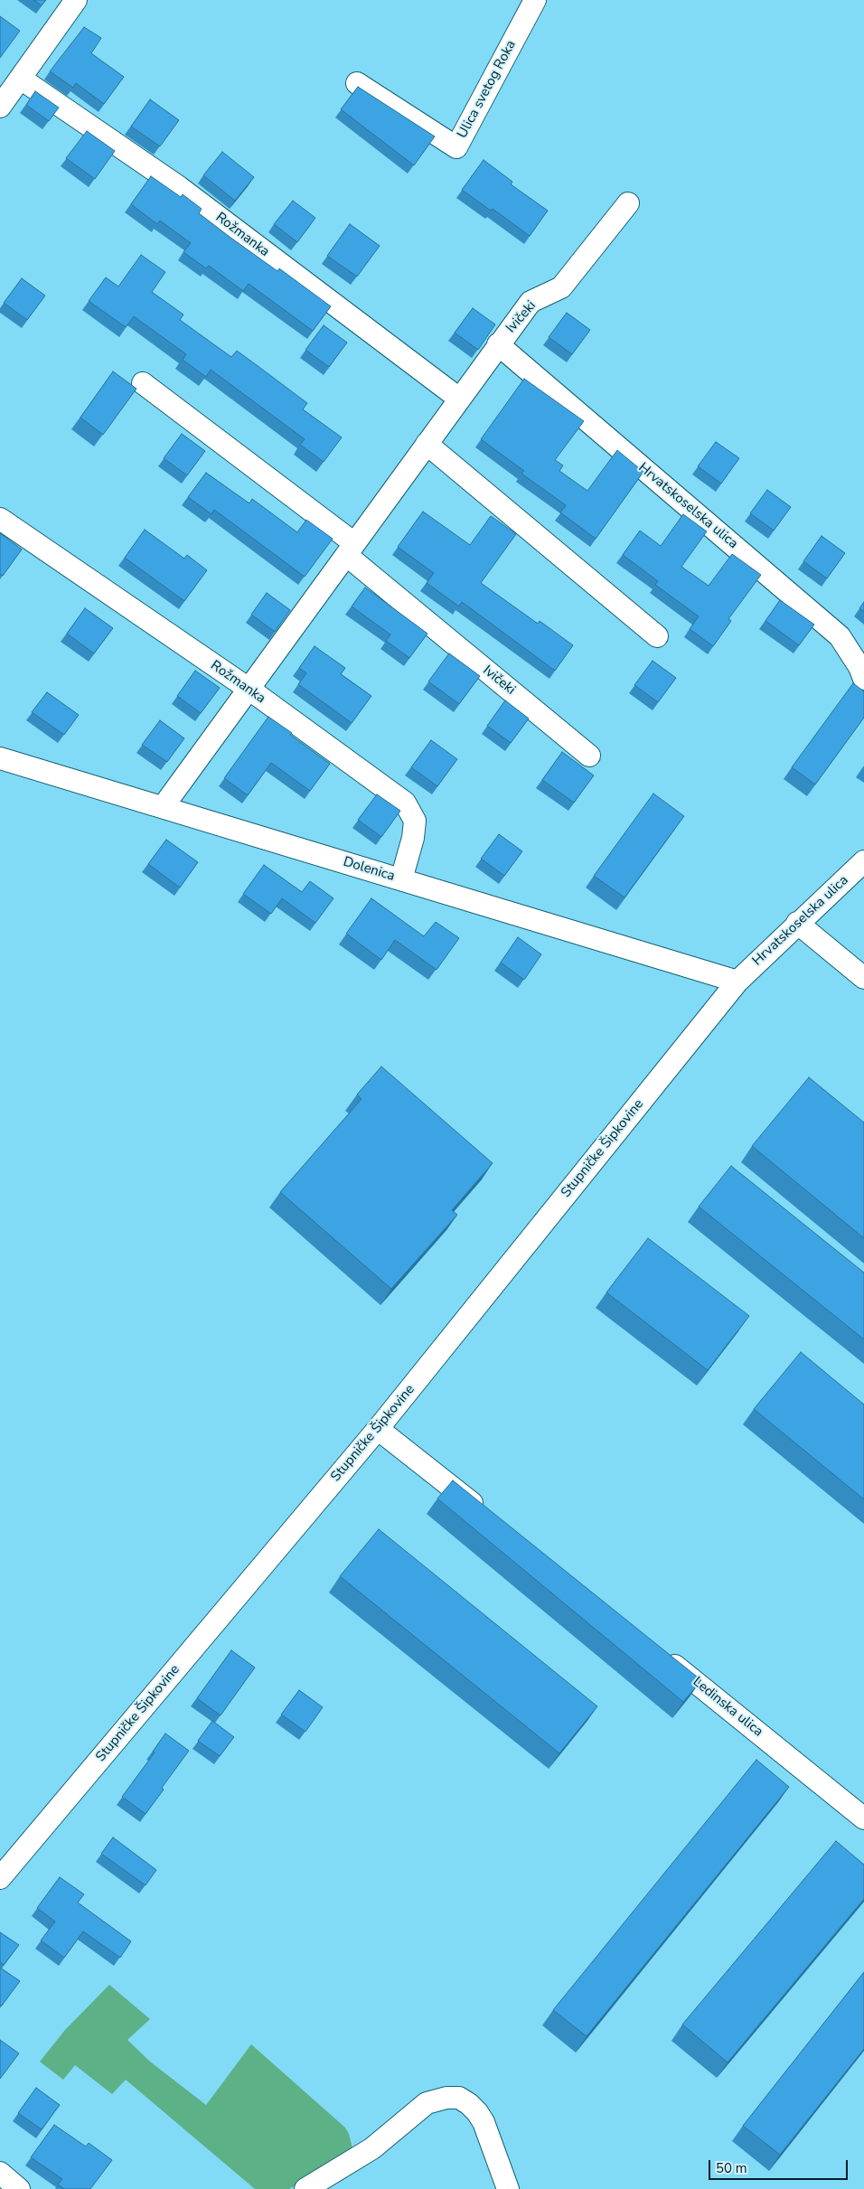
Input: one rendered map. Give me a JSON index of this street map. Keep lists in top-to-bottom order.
{
  "streets": {
    "street": [
      "Ulica svetog Roka",
      "Rožmanka",
      "Ivičeki",
      "Hrvatskoselska ulica",
      "Dolenica",
      "Stupničke Šipkovine",
      "Ledinska ulica"
    ]
  },
  "crossings": [
    ["Rožmanka", "Ivičeki"],
    ["Rožmanka", "Dolenica"],
    ["Ivičeki", "Hrvatskoselska ulica"],
    ["Ivičeki", "Dolenica"],
    ["Hrvatskoselska ulica", "Dolenica"],
    ["Hrvatskoselska ulica", "Stupničke Šipkovine"],
    ["Dolenica", "Stupničke Šipkovine"]
  ],
  "scale_bar": "50 m"
}
